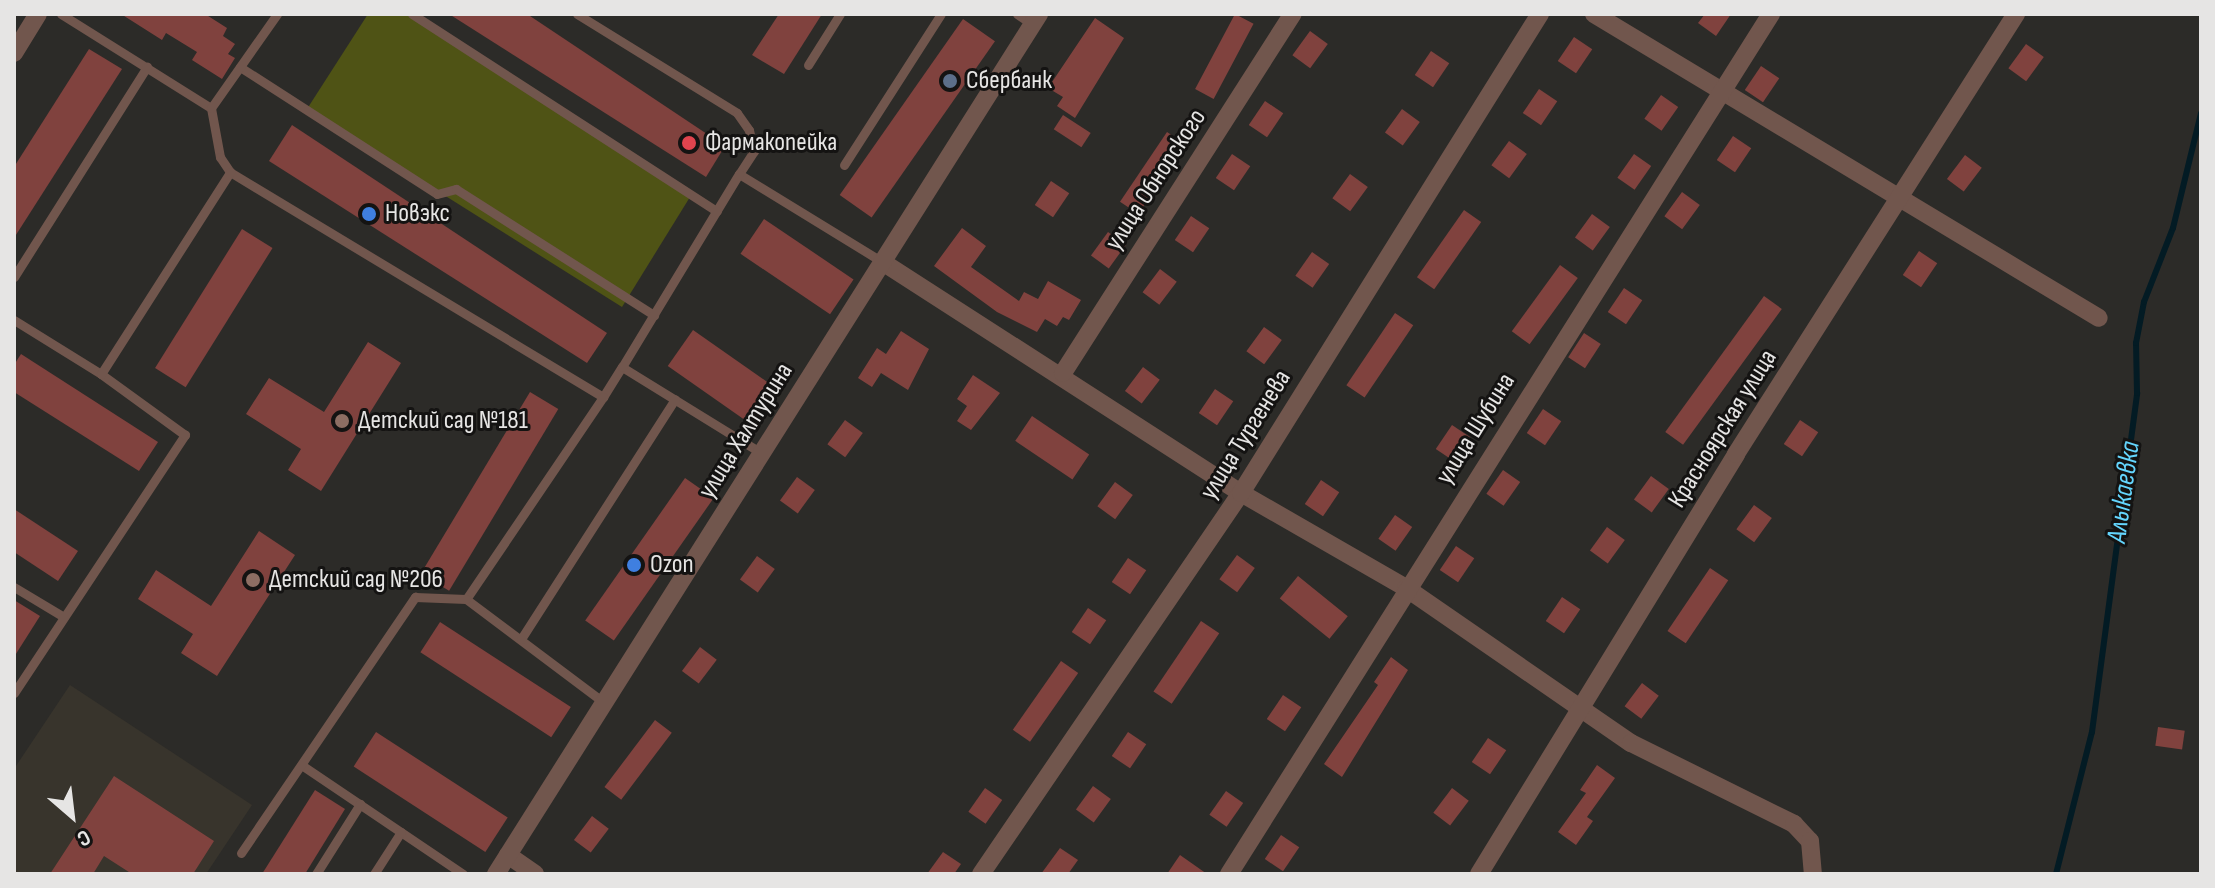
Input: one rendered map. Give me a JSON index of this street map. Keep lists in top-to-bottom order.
{
  "streets": {
    "street": [
      "улица Обнорского",
      "улица Шубина",
      "Красноярская улица",
      "улица Халтурина",
      "улица Тургенева"
    ]
  },
  "water": ["Алыкаевка"],
  "places": [
    "Сбербанк",
    "Фармакопейка",
    "Новэкс",
    "Детский сад №181",
    "Ozon",
    "Детский сад №206"
  ],
  "north": "bottom right"
}
